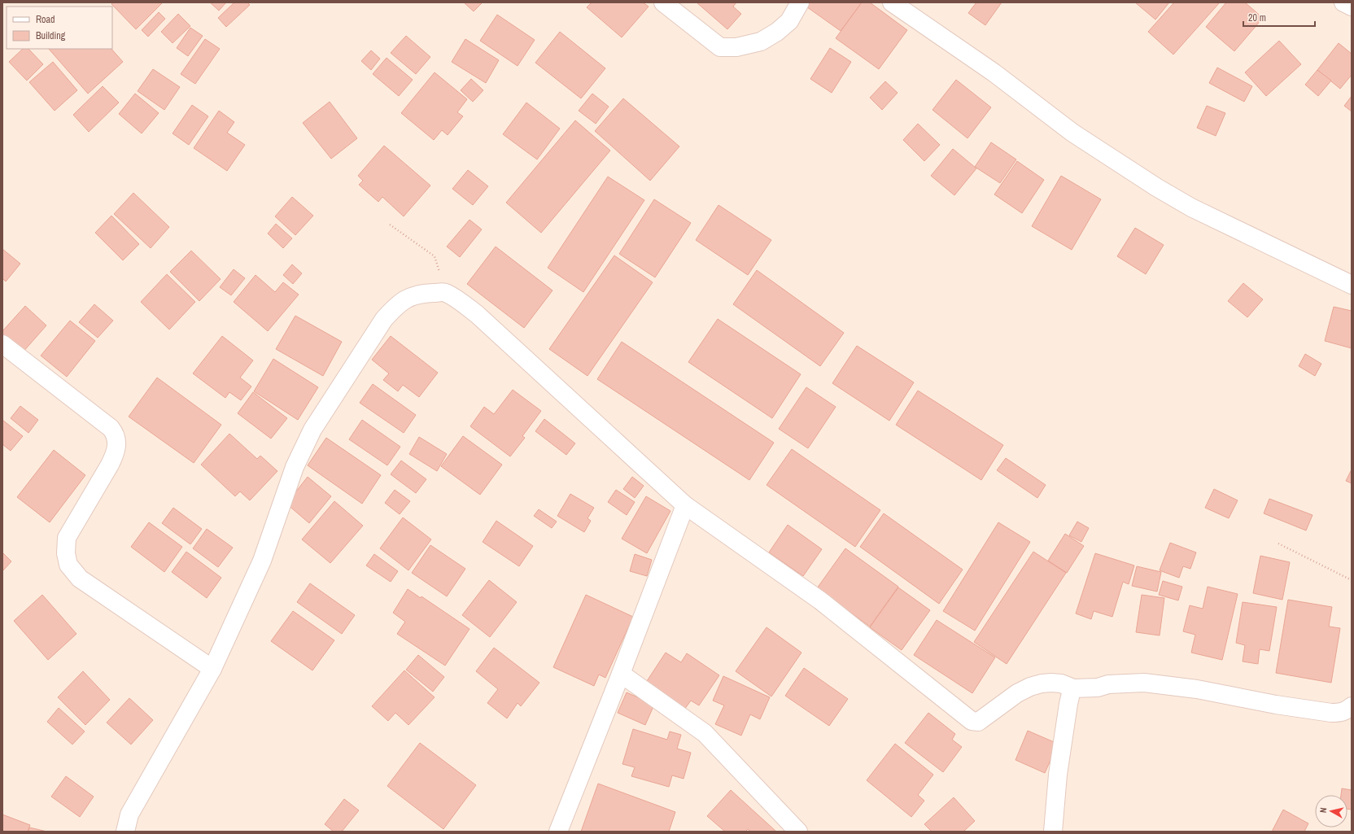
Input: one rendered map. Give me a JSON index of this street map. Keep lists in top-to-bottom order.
{
  "legend": ["Road", "Building"],
  "scale_bar": "20 m",
  "north": "left"
}
